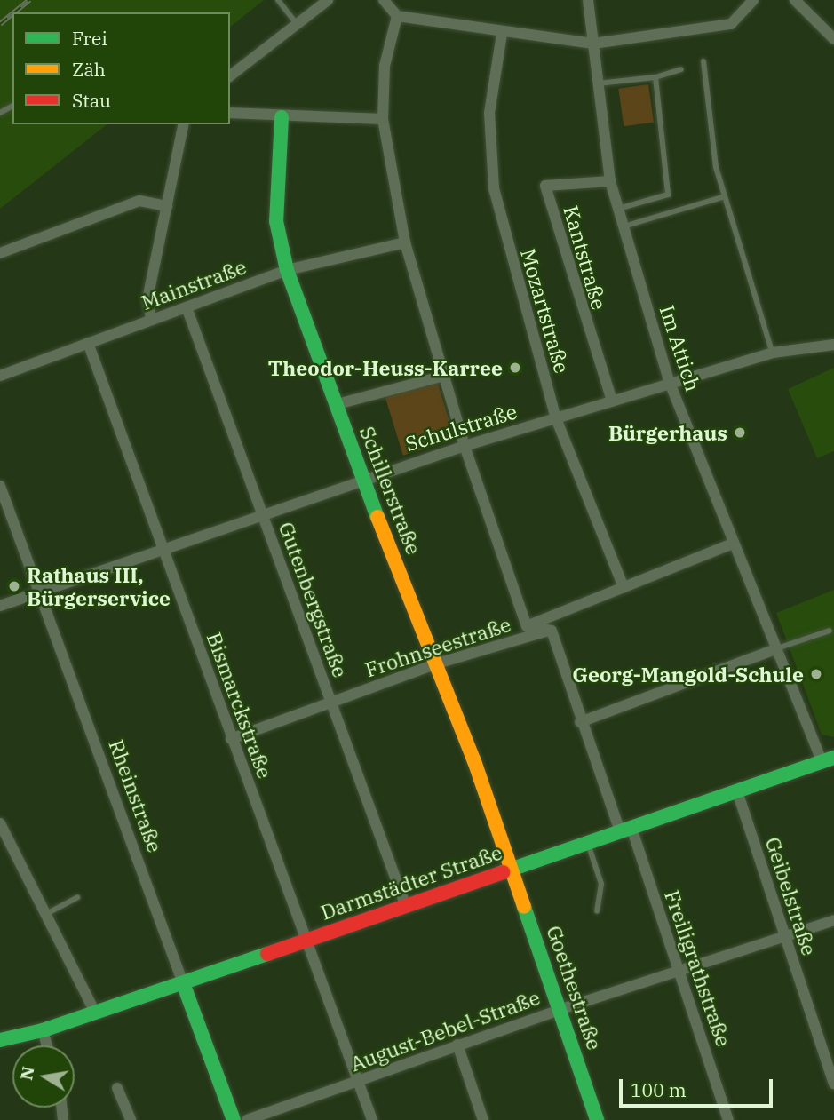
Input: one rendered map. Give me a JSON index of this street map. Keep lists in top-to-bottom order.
{
  "streets": {
    "street": [
      "Kantstraße",
      "Mainstraße",
      "Mozartstraße",
      "Im Attich",
      "Schulstraße",
      "Schillerstraße",
      "Gutenbergstraße",
      "Frohnseestraße",
      "Bismarckstraße",
      "Rheinstraße",
      "Darmstädter Straße",
      "Geibelstraße",
      "Freiligrathstraße",
      "Goethestraße",
      "August-Bebel-Straße"
    ]
  },
  "crossings": [
    ["Kantstraße", "Im Attich"],
    ["Kantstraße", "Schulstraße"],
    ["Mainstraße", "Schillerstraße"],
    ["Mainstraße", "Gutenbergstraße"],
    ["Mainstraße", "Bismarckstraße"],
    ["Mozartstraße", "Schulstraße"],
    ["Mozartstraße", "Frohnseestraße"],
    ["Im Attich", "Schulstraße"],
    ["Im Attich", "Frohnseestraße"],
    ["Im Attich", "Darmstädter Straße"],
    ["Schulstraße", "Schillerstraße"],
    ["Schulstraße", "Gutenbergstraße"],
    ["Schulstraße", "Bismarckstraße"],
    ["Schulstraße", "Rheinstraße"],
    ["Schillerstraße", "Frohnseestraße"],
    ["Schillerstraße", "Darmstädter Straße"],
    ["Schillerstraße", "Goethestraße"],
    ["Gutenbergstraße", "Frohnseestraße"],
    ["Gutenbergstraße", "Darmstädter Straße"],
    ["Frohnseestraße", "Bismarckstraße"],
    ["Frohnseestraße", "Freiligrathstraße"],
    ["Bismarckstraße", "Darmstädter Straße"],
    ["Bismarckstraße", "August-Bebel-Straße"],
    ["Rheinstraße", "Darmstädter Straße"],
    ["Darmstädter Straße", "Geibelstraße"],
    ["Darmstädter Straße", "Freiligrathstraße"],
    ["Darmstädter Straße", "Goethestraße"],
    ["Geibelstraße", "August-Bebel-Straße"],
    ["Freiligrathstraße", "August-Bebel-Straße"],
    ["Goethestraße", "August-Bebel-Straße"]
  ],
  "places": [
    "Theodor-Heuss-Karree",
    "Bürgerhaus",
    "Rathaus III, Bürgerservice",
    "Georg-Mangold-Schule"
  ],
  "legend": ["Frei", "Zäh", "Stau"],
  "scale_bar": "100 m",
  "north": "left"
}
